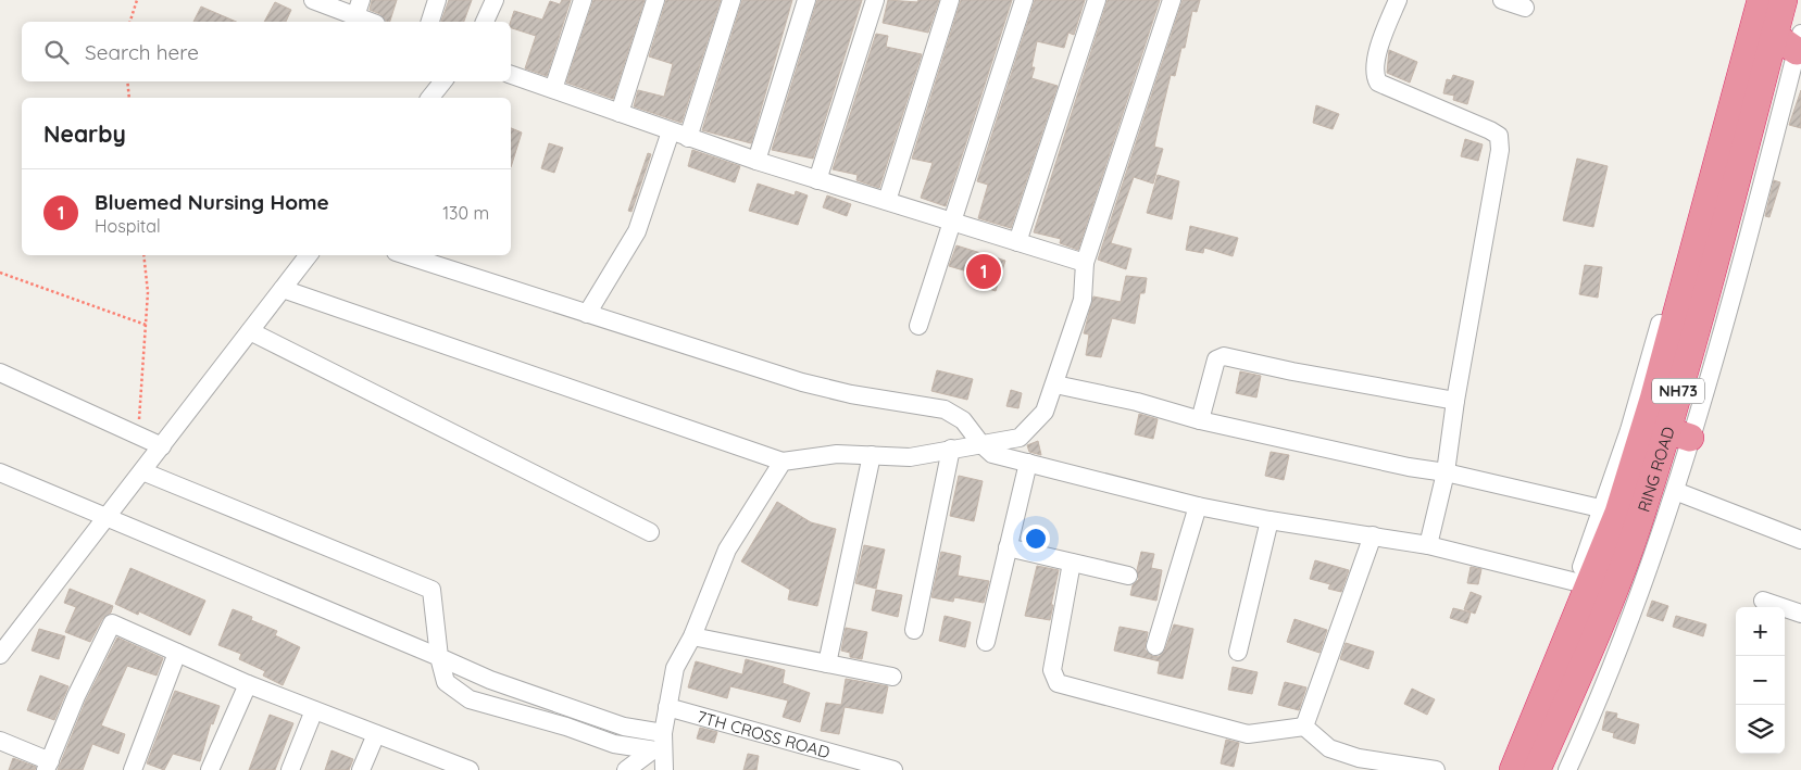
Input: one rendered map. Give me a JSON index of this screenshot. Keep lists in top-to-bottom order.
{
  "streets": {
    "highway": ["NH73", "RING ROAD"],
    "street": ["7TH CROSS ROAD"]
  },
  "page": {
    "search": "Search here",
    "heading": "Nearby",
    "list": [
      {
        "mark": "1",
        "name": "Bluemed Nursing Home",
        "note": "Hospital",
        "value": "130 m"
      }
    ],
    "pins": "1",
    "map_buttons": ["+", "−"]
  }
}
